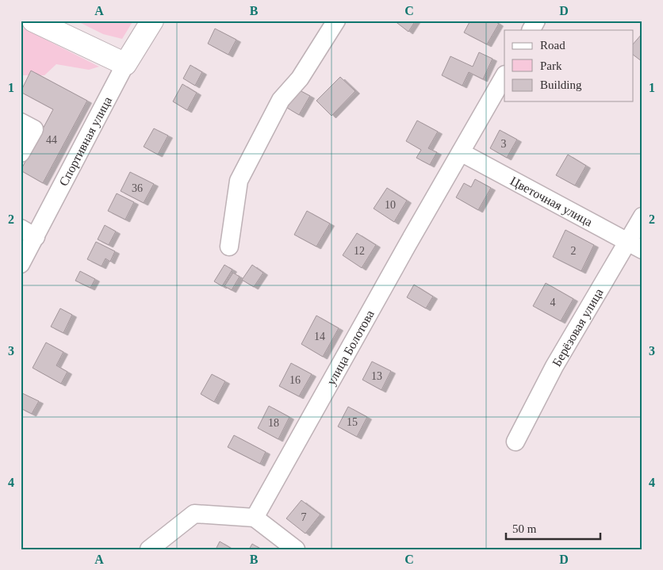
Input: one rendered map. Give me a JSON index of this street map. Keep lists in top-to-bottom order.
{
  "streets": {
    "main road": ["Спортивная улица"],
    "street": ["Цветочная улица", "Берёзовая улица", "улица Болотова"]
  },
  "crossings": [
    ["Цветочная улица", "Берёзовая улица"],
    ["Цветочная улица", "улица Болотова"]
  ],
  "house_numbers": [
    "44",
    "3",
    "36",
    "10",
    "12",
    "2",
    "4",
    "14",
    "13",
    "16",
    "15",
    "18",
    "7"
  ],
  "legend": ["Road", "Park", "Building"],
  "scale_bar": "50 m",
  "grid": {
    "columns": [
      "A",
      "B",
      "C",
      "D"
    ],
    "rows": [
      "1",
      "2",
      "3",
      "4"
    ]
  }
}
